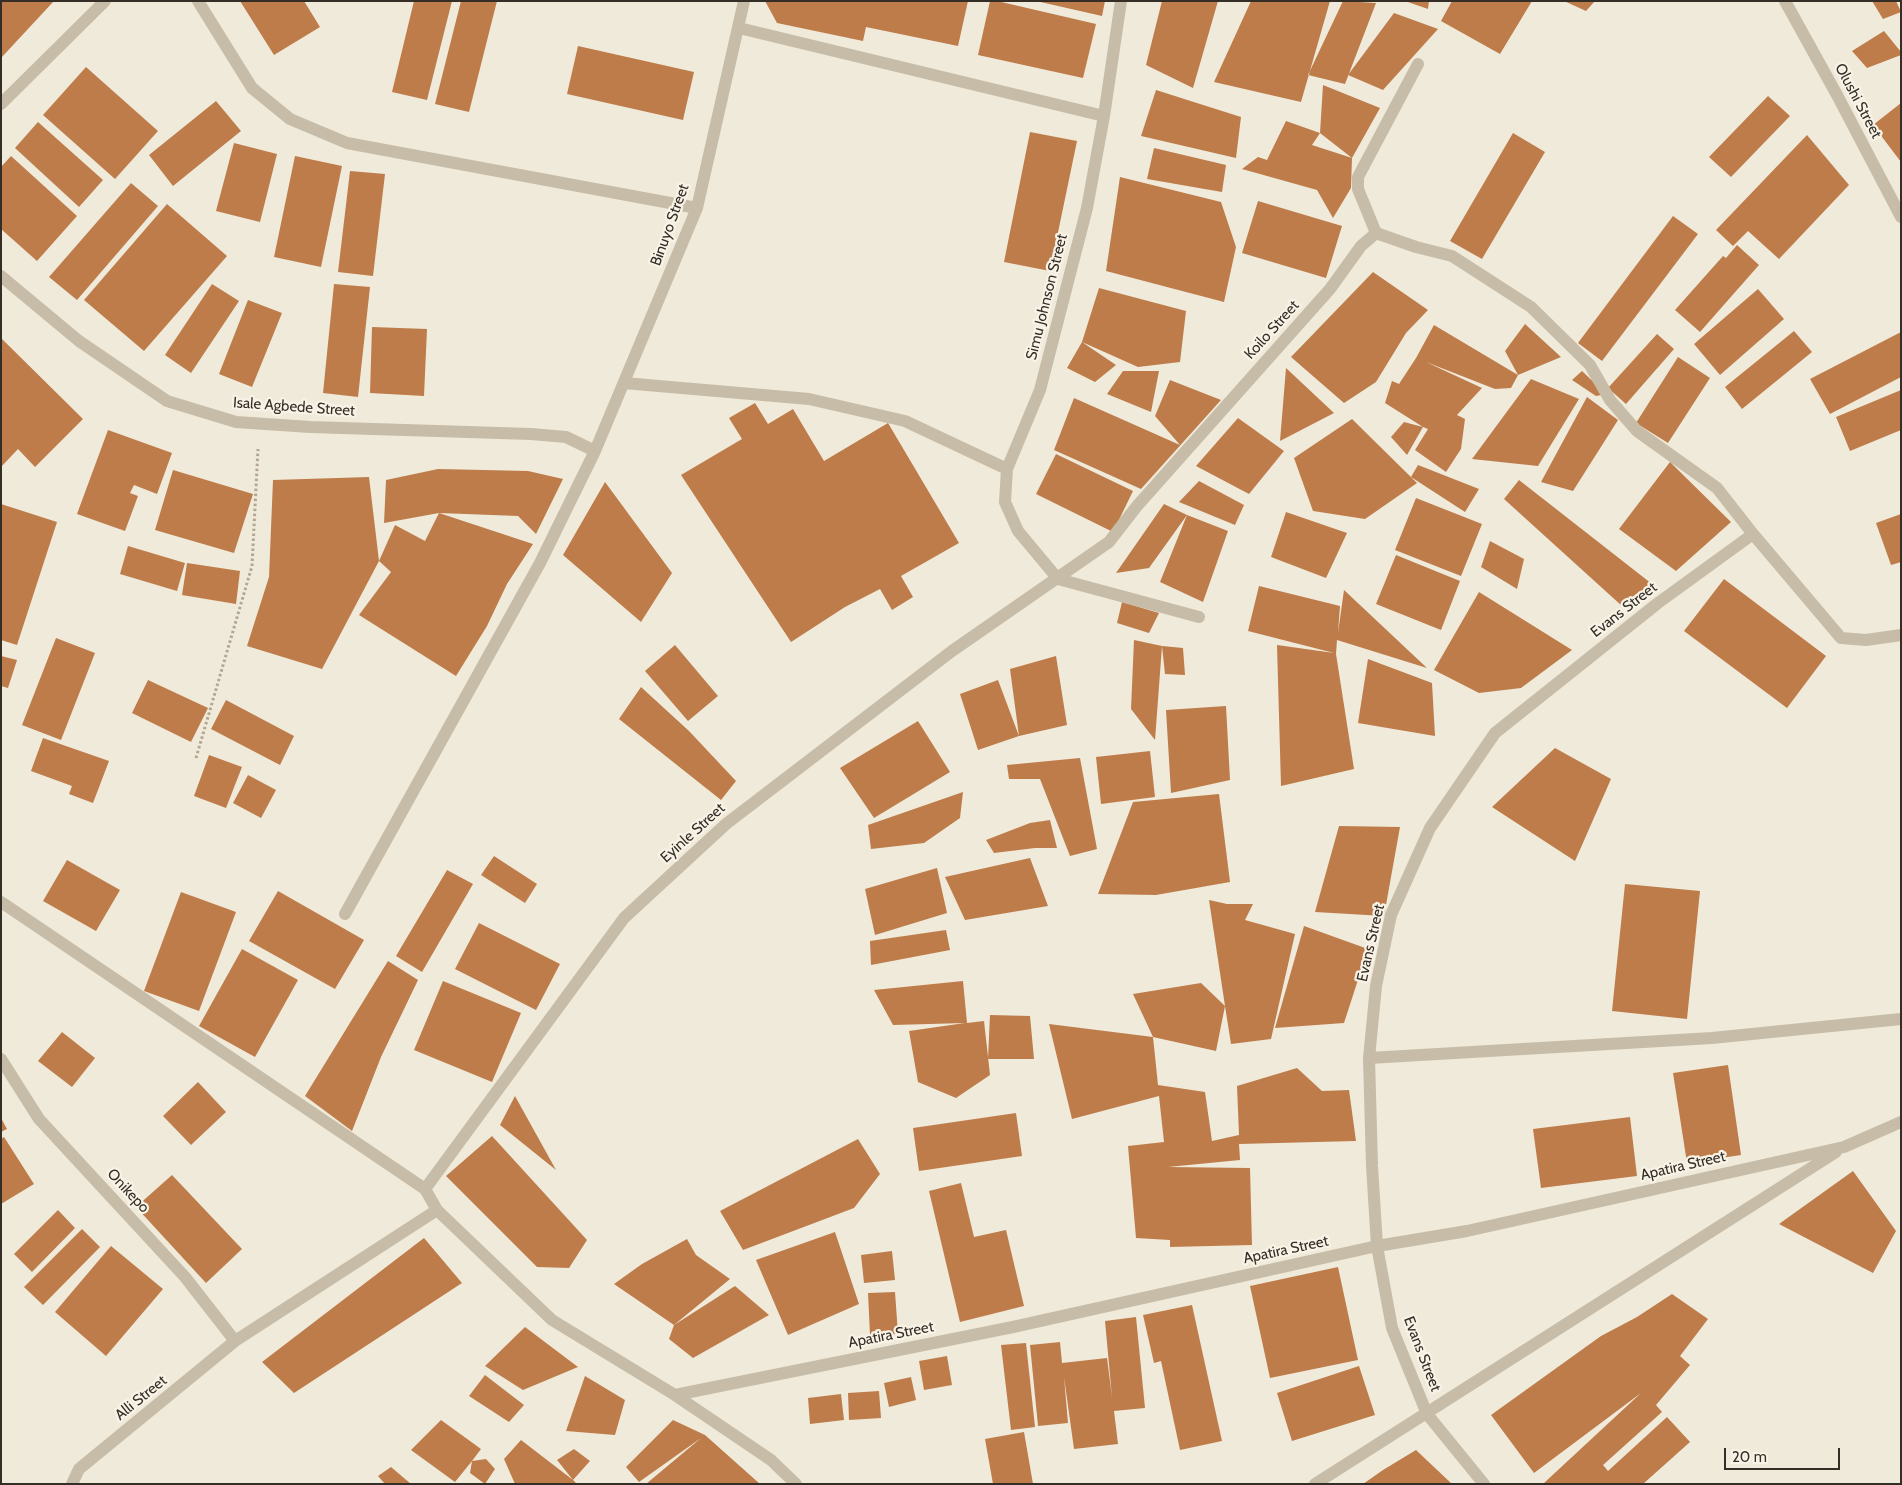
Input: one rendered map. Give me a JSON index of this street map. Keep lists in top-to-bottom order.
{
  "streets": {
    "street": [
      "Olushi Street",
      "Binuyo Street",
      "Simu Johnson Street",
      "Koilo Street",
      "Isale Agbede Street",
      "Evans Street",
      "Eyinle Street",
      "Apatira Street",
      "Onikepo",
      "Alli Street"
    ]
  },
  "crossings": [
    ["Binuyo Street", "Isale Agbede Street"],
    ["Simu Johnson Street", "Koilo Street"],
    ["Simu Johnson Street", "Eyinle Street"],
    ["Koilo Street", "Eyinle Street"],
    ["Evans Street", "Apatira Street"],
    ["Onikepo", "Alli Street"]
  ],
  "scale_bar": "20 m"
}
